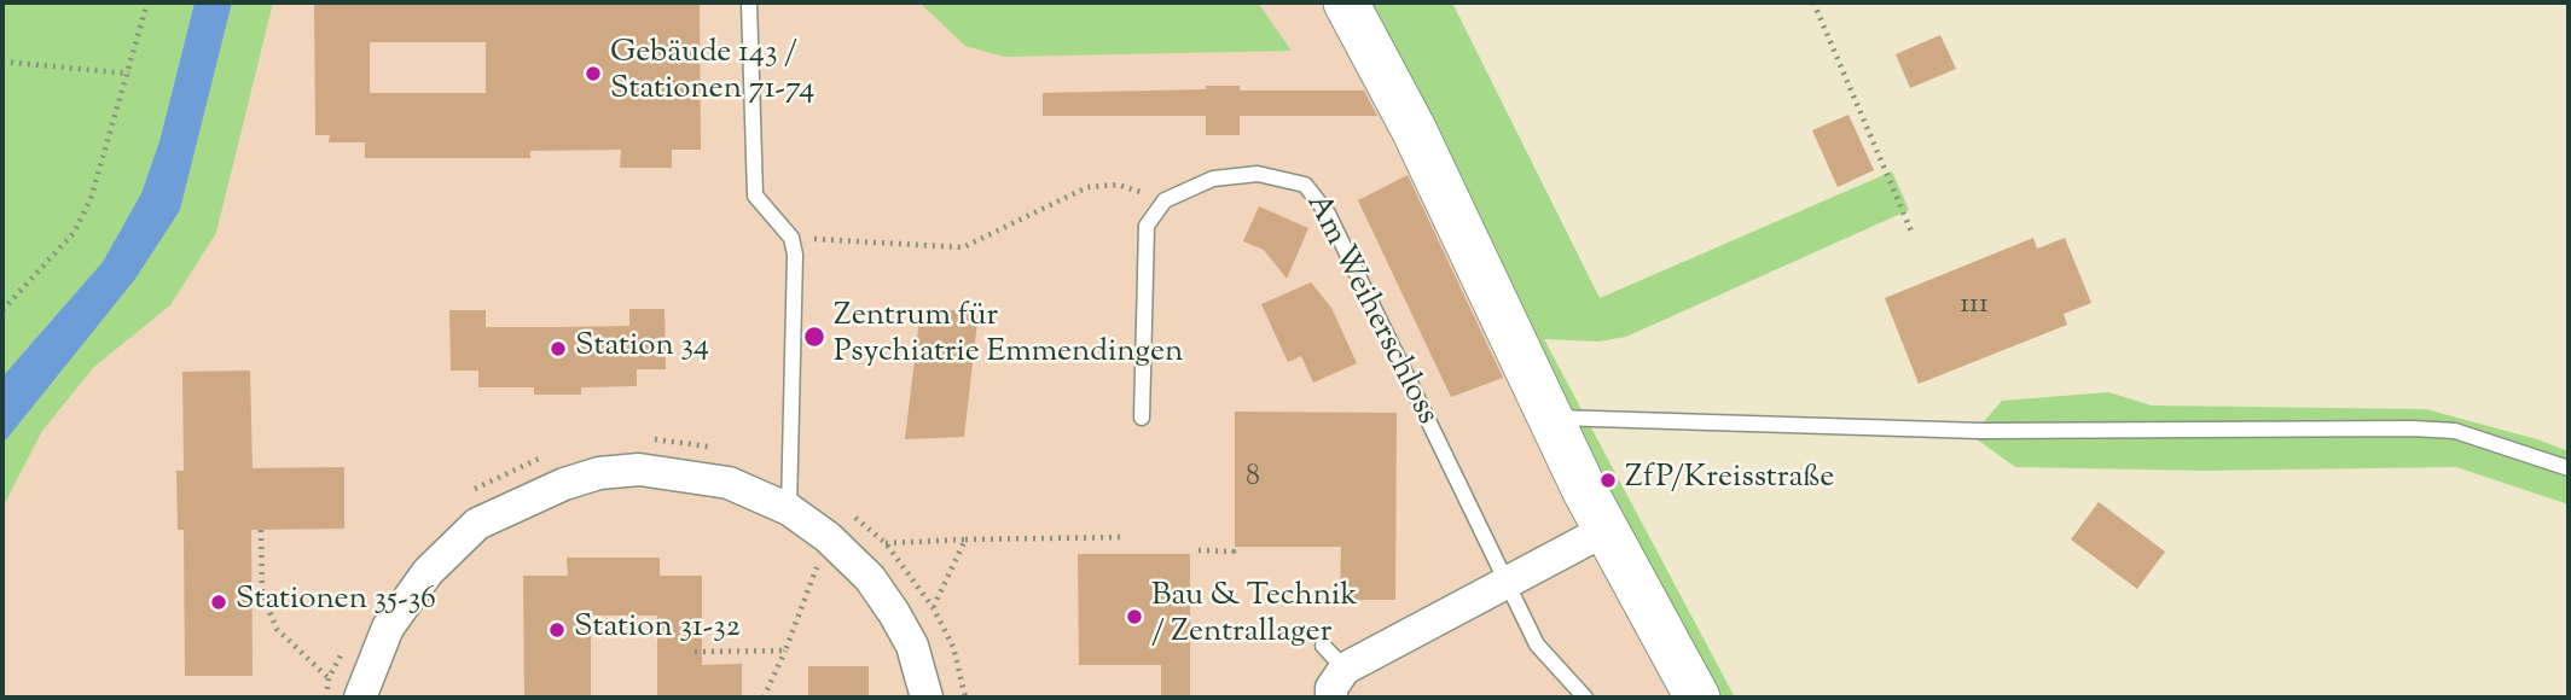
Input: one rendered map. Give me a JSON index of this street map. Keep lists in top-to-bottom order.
{
  "streets": {
    "lane": ["Am Weiherschloss"]
  },
  "places": [
    "Gebäude 143 / Stationen 71-74",
    "Zentrum für Psychiatrie Emmendingen",
    "Station 34",
    "ZfP/Kreisstraße",
    "Stationen 35-36",
    "Bau & Technik / Zentrallager",
    "Station 31-32"
  ],
  "house_numbers": ["111", "8"]
}
